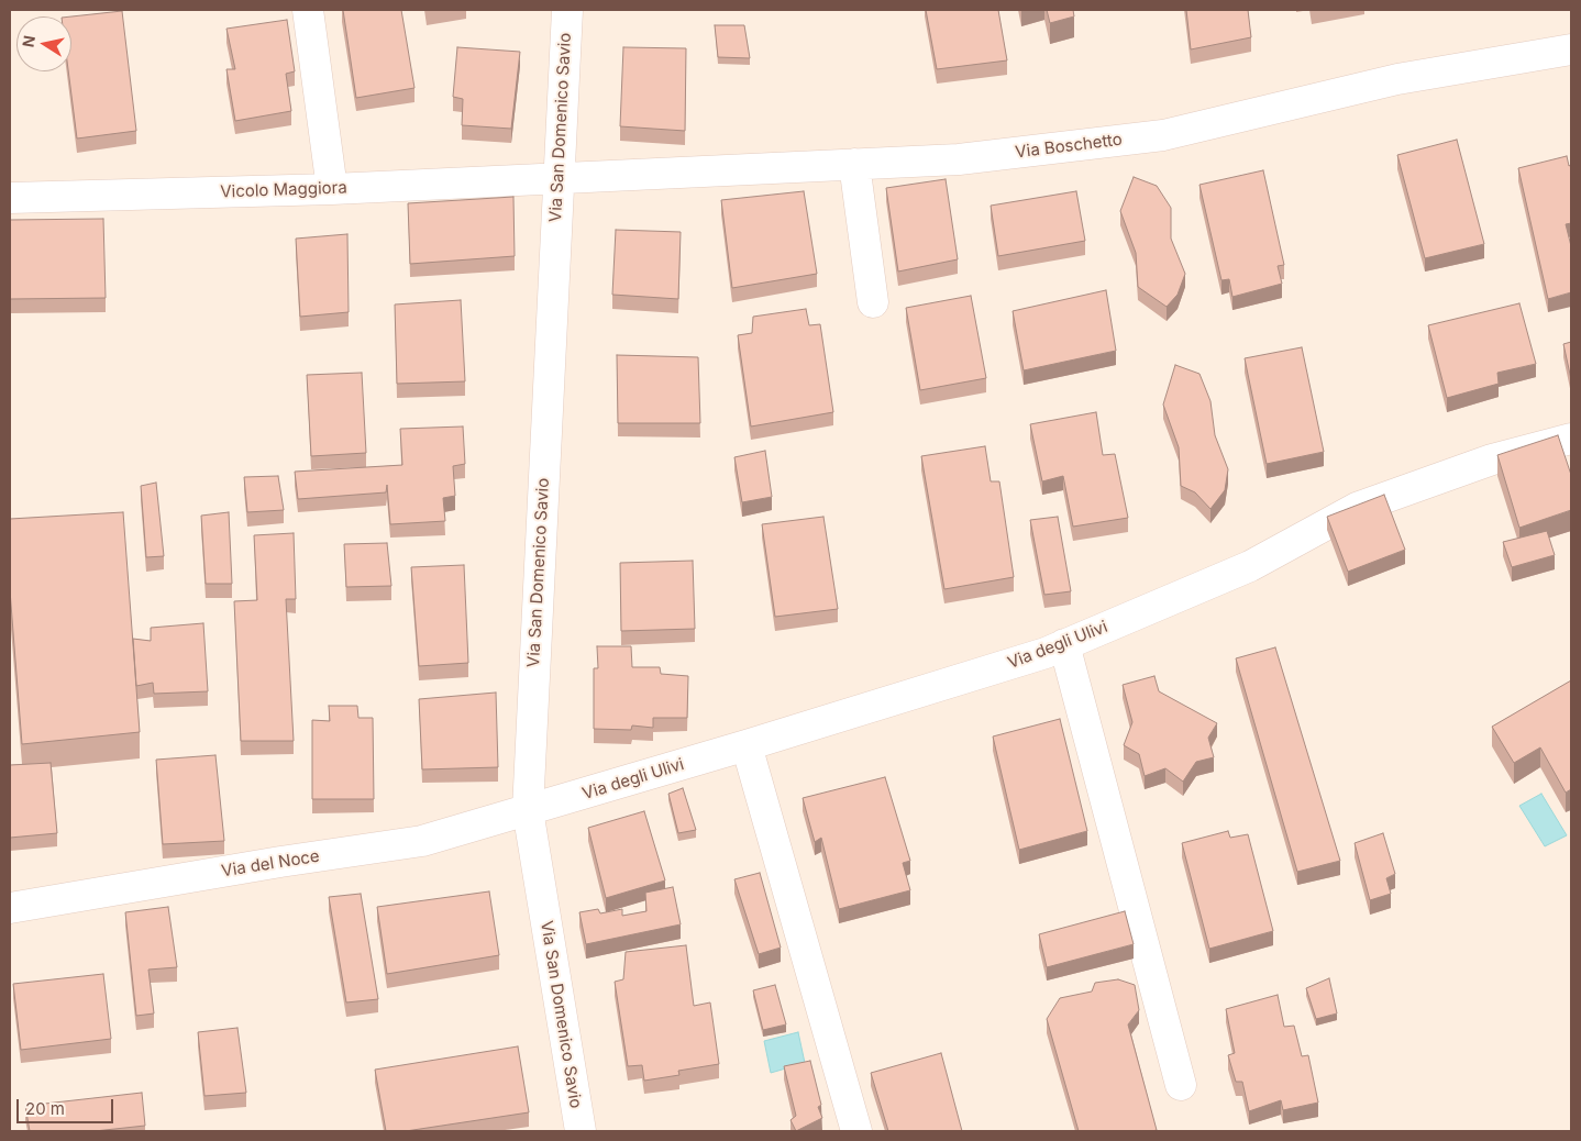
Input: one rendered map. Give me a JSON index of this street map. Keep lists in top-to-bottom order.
{
  "streets": {
    "street": [
      "Via San Domenico Savio",
      "Via Boschetto",
      "Vicolo Maggiora",
      "Via degli Ulivi",
      "Via del Noce"
    ]
  },
  "crossings": [
    ["Via San Domenico Savio", "Via Boschetto"],
    ["Via San Domenico Savio", "Vicolo Maggiora"],
    ["Via San Domenico Savio", "Via degli Ulivi"],
    ["Via San Domenico Savio", "Via del Noce"],
    ["Via Boschetto", "Vicolo Maggiora"],
    ["Via degli Ulivi", "Via del Noce"]
  ],
  "scale_bar": "20 m",
  "north": "left"
}
